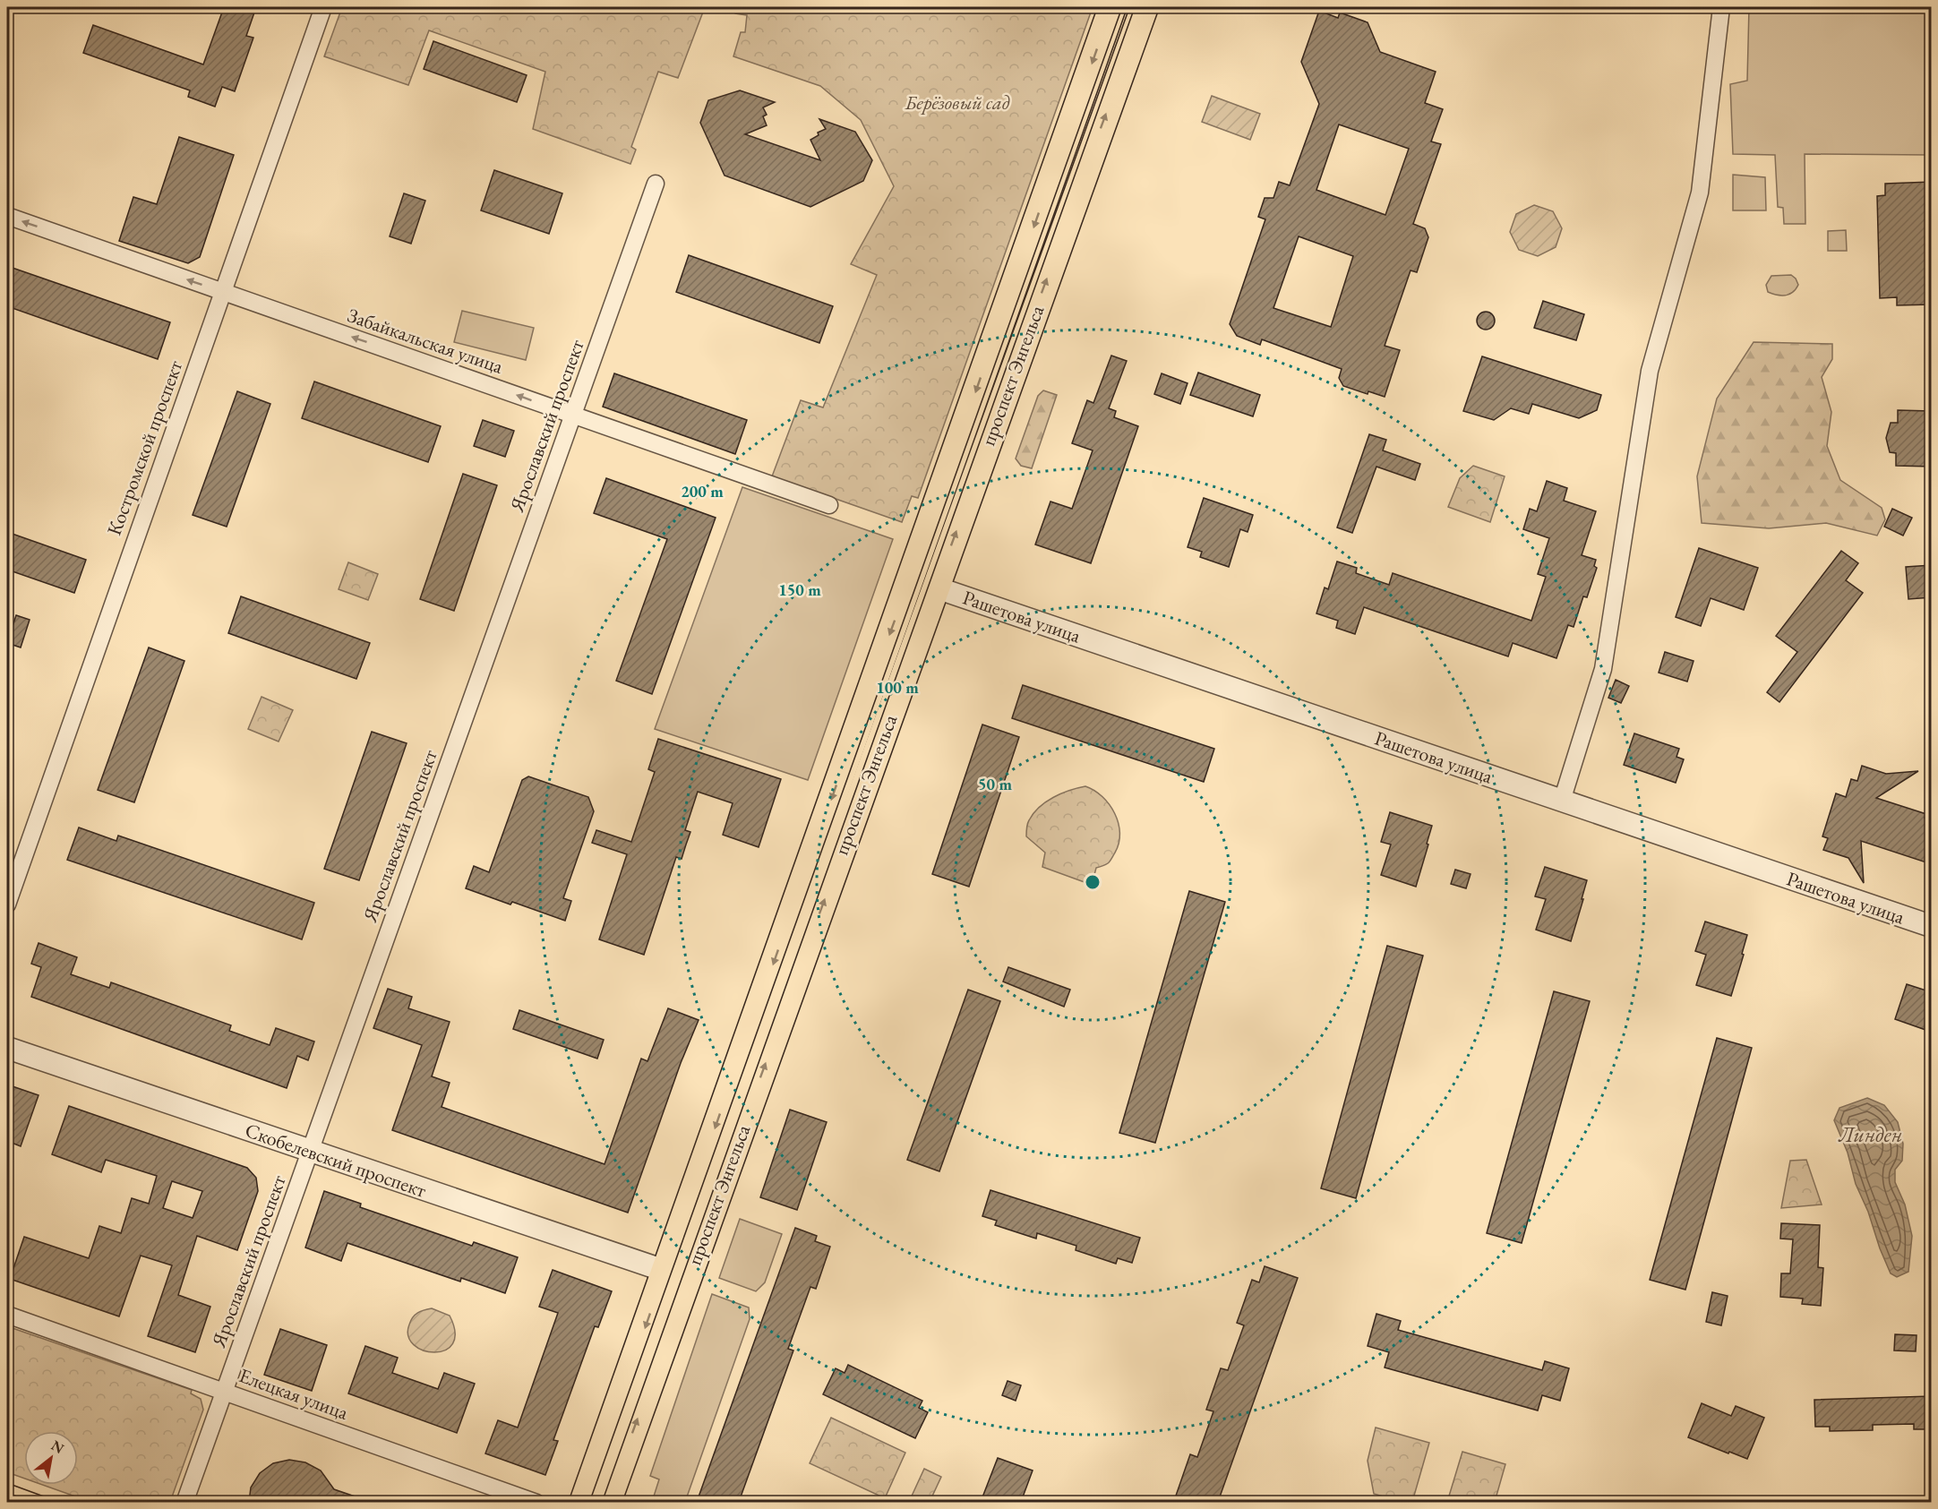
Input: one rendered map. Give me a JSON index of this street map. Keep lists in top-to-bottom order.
{
  "streets": {
    "main road": ["проспект Энгельса"],
    "street": [
      "Забайкальская улица",
      "Ярославский проспект",
      "Костромской проспект",
      "Рашетова улица",
      "Скобелевский проспект",
      "Елецкая улица"
    ]
  },
  "crossings": [
    ["Забайкальская улица", "Ярославский проспект"],
    ["Забайкальская улица", "Костромской проспект"],
    ["проспект Энгельса", "Рашетова улица"],
    ["проспект Энгельса", "Скобелевский проспект"],
    ["Ярославский проспект", "Скобелевский проспект"],
    ["Ярославский проспект", "Елецкая улица"]
  ],
  "one_way": ["Забайкальская улица"],
  "water": ["Линден"],
  "parks": ["Берёзовый сад"],
  "north": "top right",
  "rings": [
    "200 m",
    "150 m",
    "100 m",
    "50 m"
  ]
}
